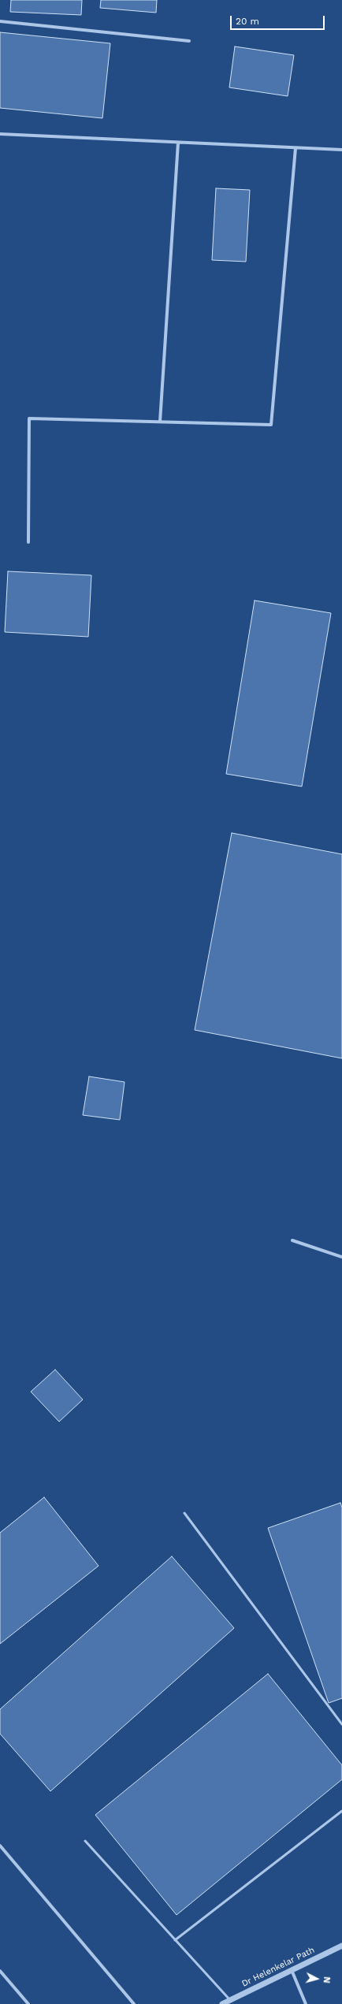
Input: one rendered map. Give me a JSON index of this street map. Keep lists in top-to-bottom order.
{
  "streets": {
    "street": ["Dr Helenkelar Path"]
  },
  "scale_bar": "20 m",
  "north": "right"
}
